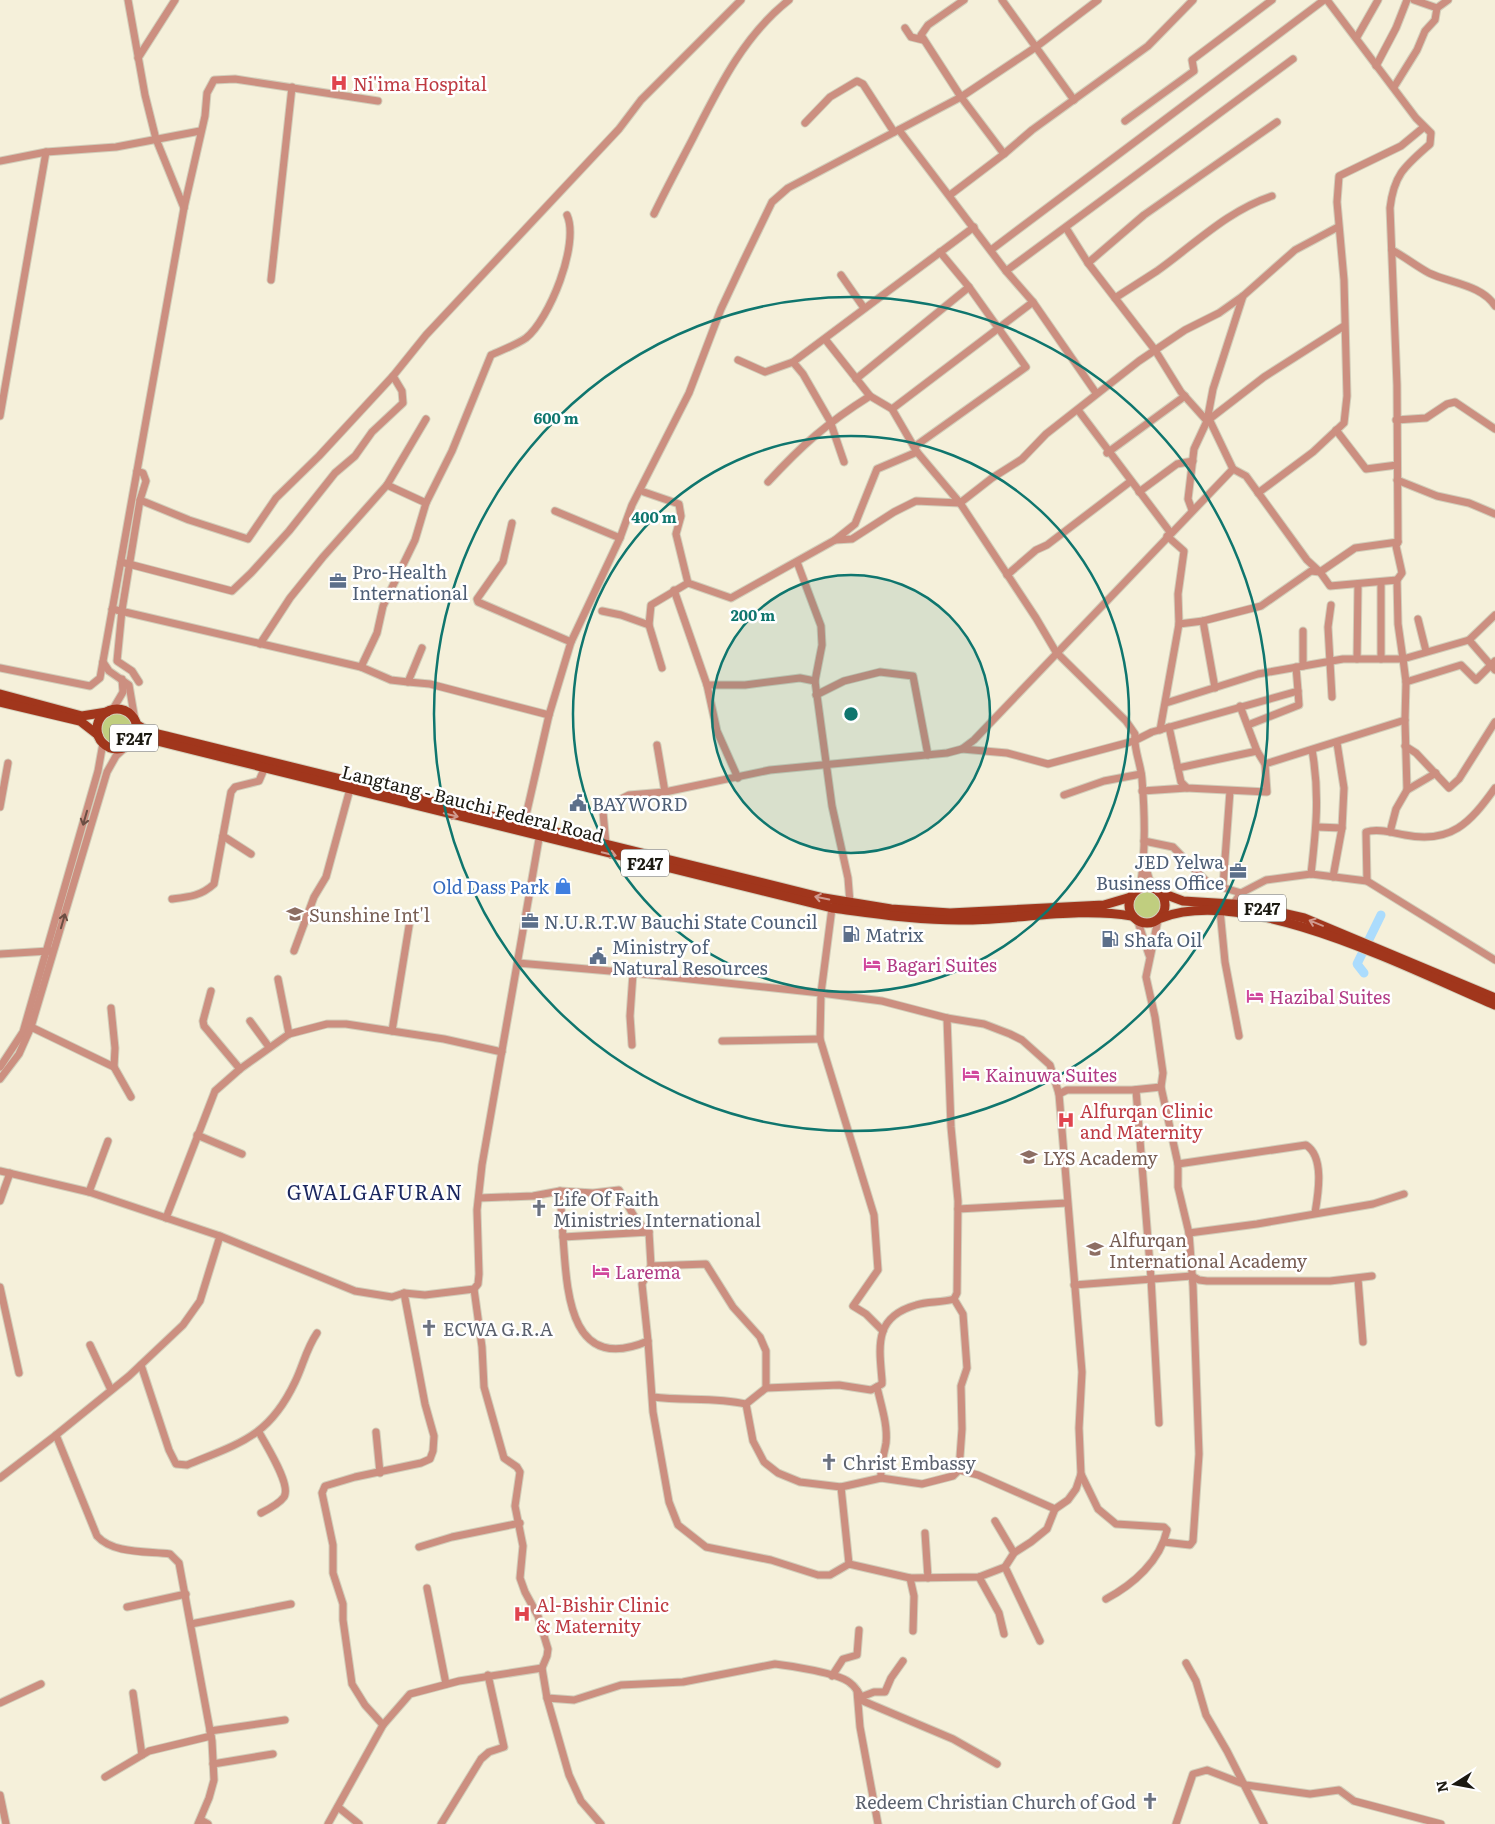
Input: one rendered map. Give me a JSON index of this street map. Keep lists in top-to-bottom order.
{
  "streets": {
    "main road": ["F247", "Langtang - Bauchi Federal Road"]
  },
  "crossings": [
    ["F247", "Langtang - Bauchi Federal Road"]
  ],
  "districts": ["GWALGAFURAN"],
  "places": {
    "hospital": ["Ni'ima Hospital", "Alfurqan Clinic and Maternity", "Al-Bishir Clinic & Maternity"],
    "office": ["Pro-Health International", "JED Yelwa Business Office", "N.U.R.T.W Bauchi State Council"],
    "public building": ["BAYWORD", "Ministry of Natural Resources"],
    "shop": ["Old Dass Park"],
    "school or university": ["Sunshine Int'l", "LYS Academy", "Alfurqan International Academy"],
    "fuel station": ["Matrix", "Shafa Oil"],
    "hotel": [
      "Bagari Suites",
      "Hazibal Suites",
      "Kainuwa Suites",
      "Larema"
    ],
    "church": [
      "Life Of Faith Ministries International",
      "ECWA G.R.A",
      "Christ Embassy",
      "Redeem Christian Church of God"
    ]
  },
  "north": "left",
  "rings": ["600 m", "400 m", "200 m"]
}
